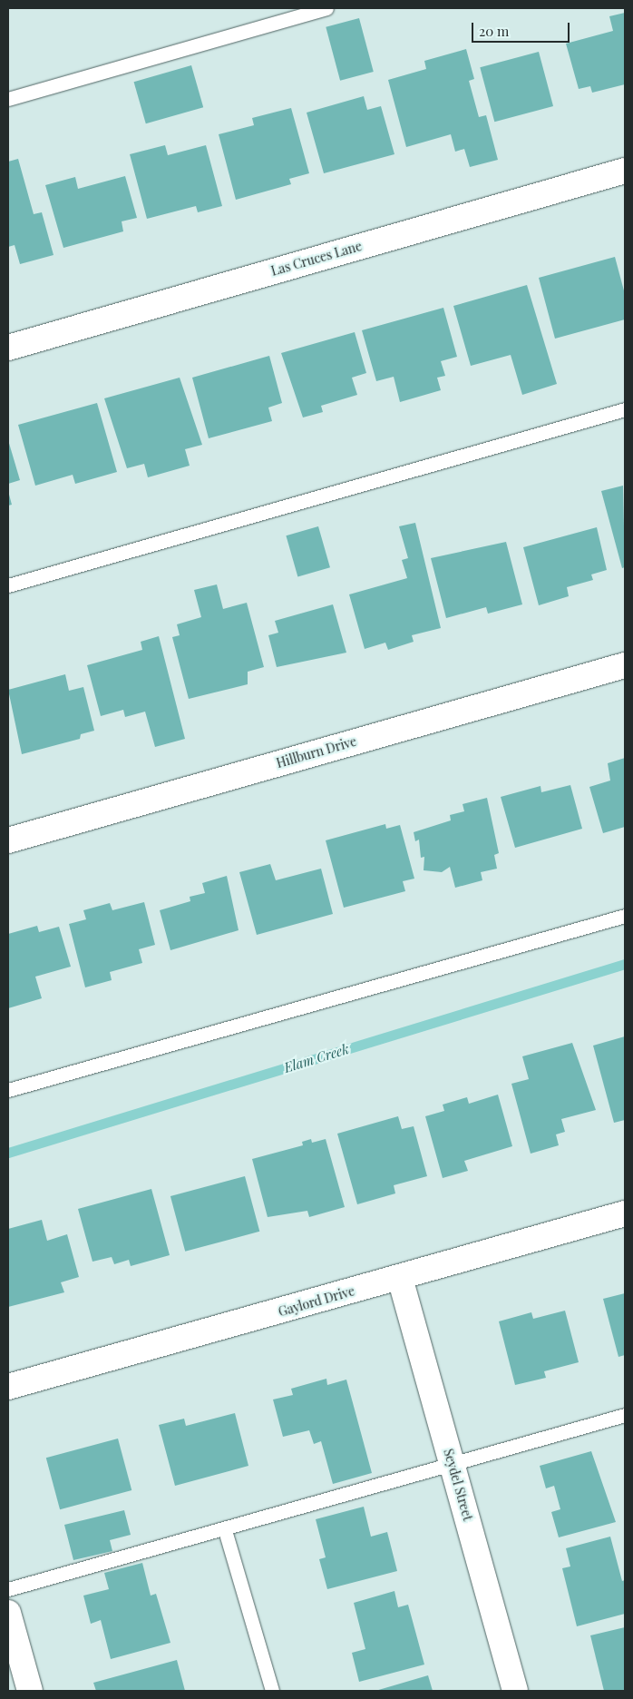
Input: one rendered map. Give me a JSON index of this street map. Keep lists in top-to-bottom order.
{
  "streets": {
    "street": [
      "Las Cruces Lane",
      "Hillburn Drive",
      "Gaylord Drive",
      "Seydel Street"
    ]
  },
  "crossings": [
    ["Gaylord Drive", "Seydel Street"]
  ],
  "water": ["Elam Creek"],
  "scale_bar": "20 m"
}
